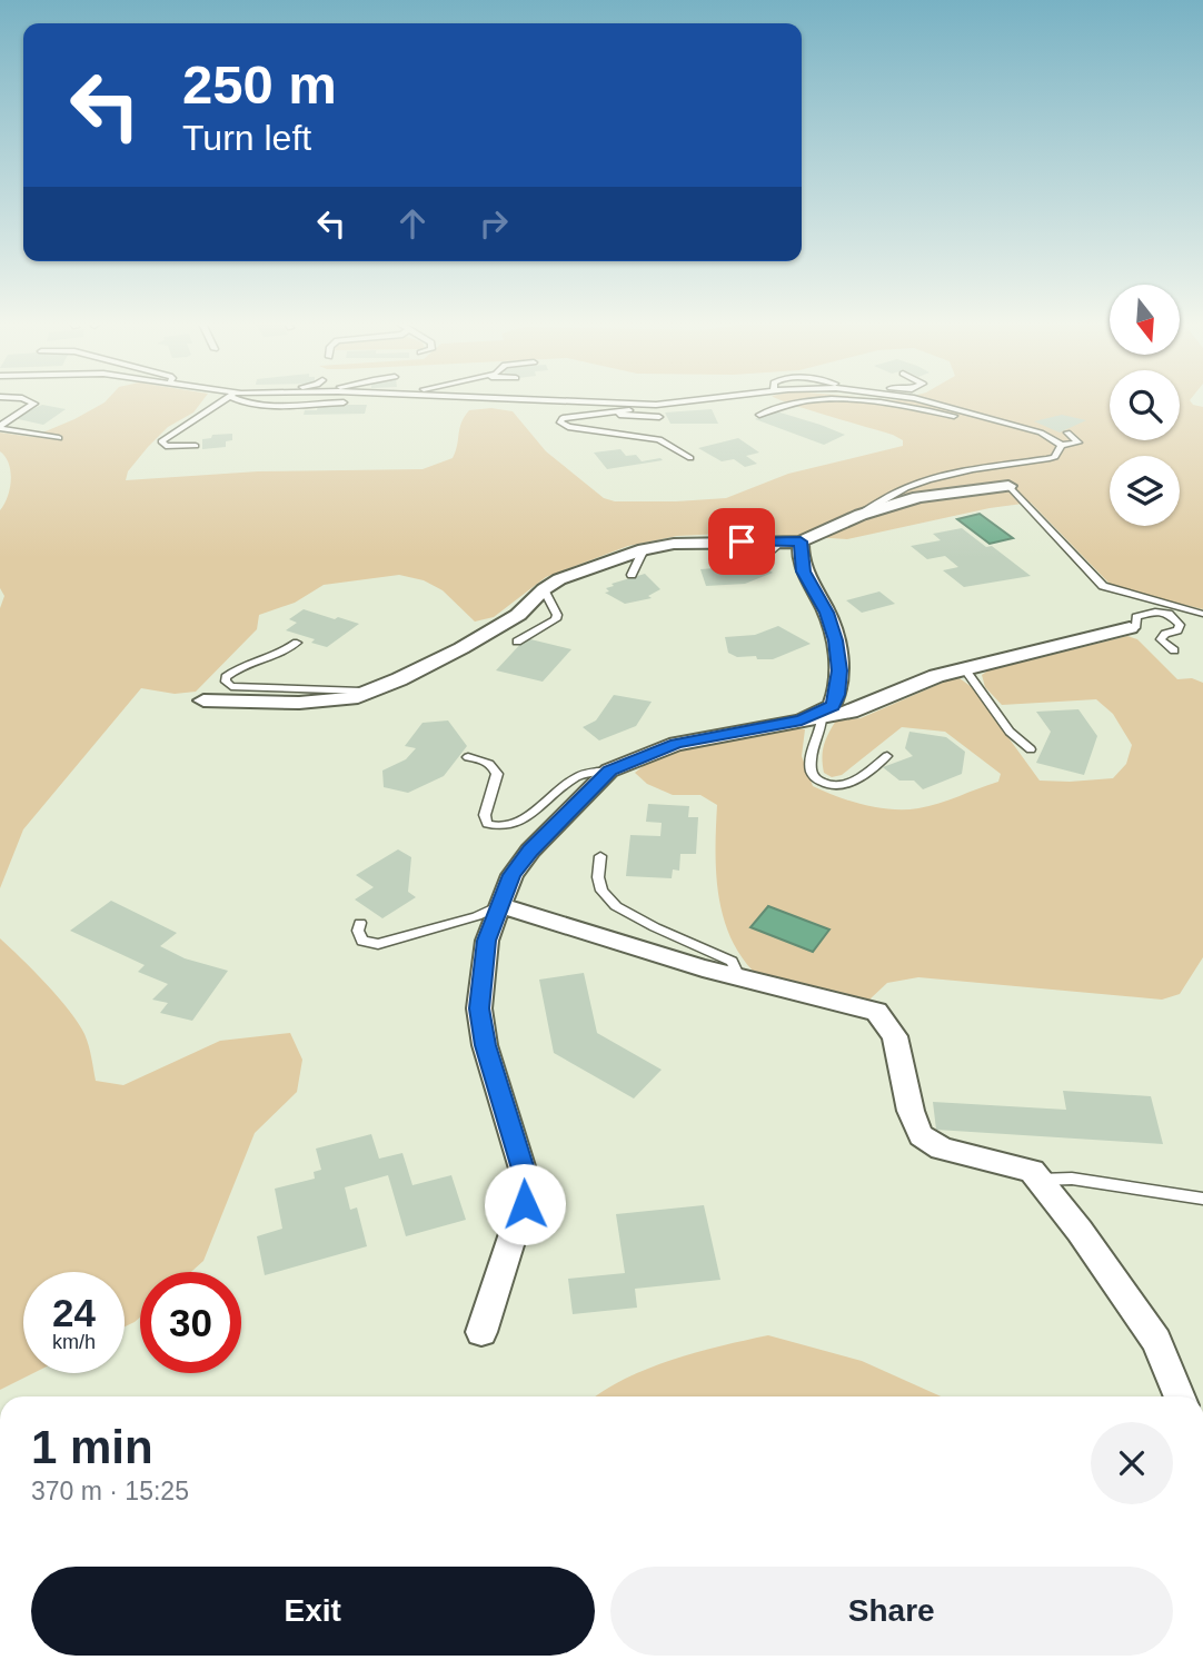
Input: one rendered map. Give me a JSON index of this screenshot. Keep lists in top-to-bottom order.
{
  "north": "bottom",
  "page": {
    "turn": ["250 m", "Turn left"],
    "speed": "24 km/h",
    "limit": "30",
    "heading": ["1 min", "370 m · 15:25"],
    "buttons": ["Exit", "Share"]
  }
}
